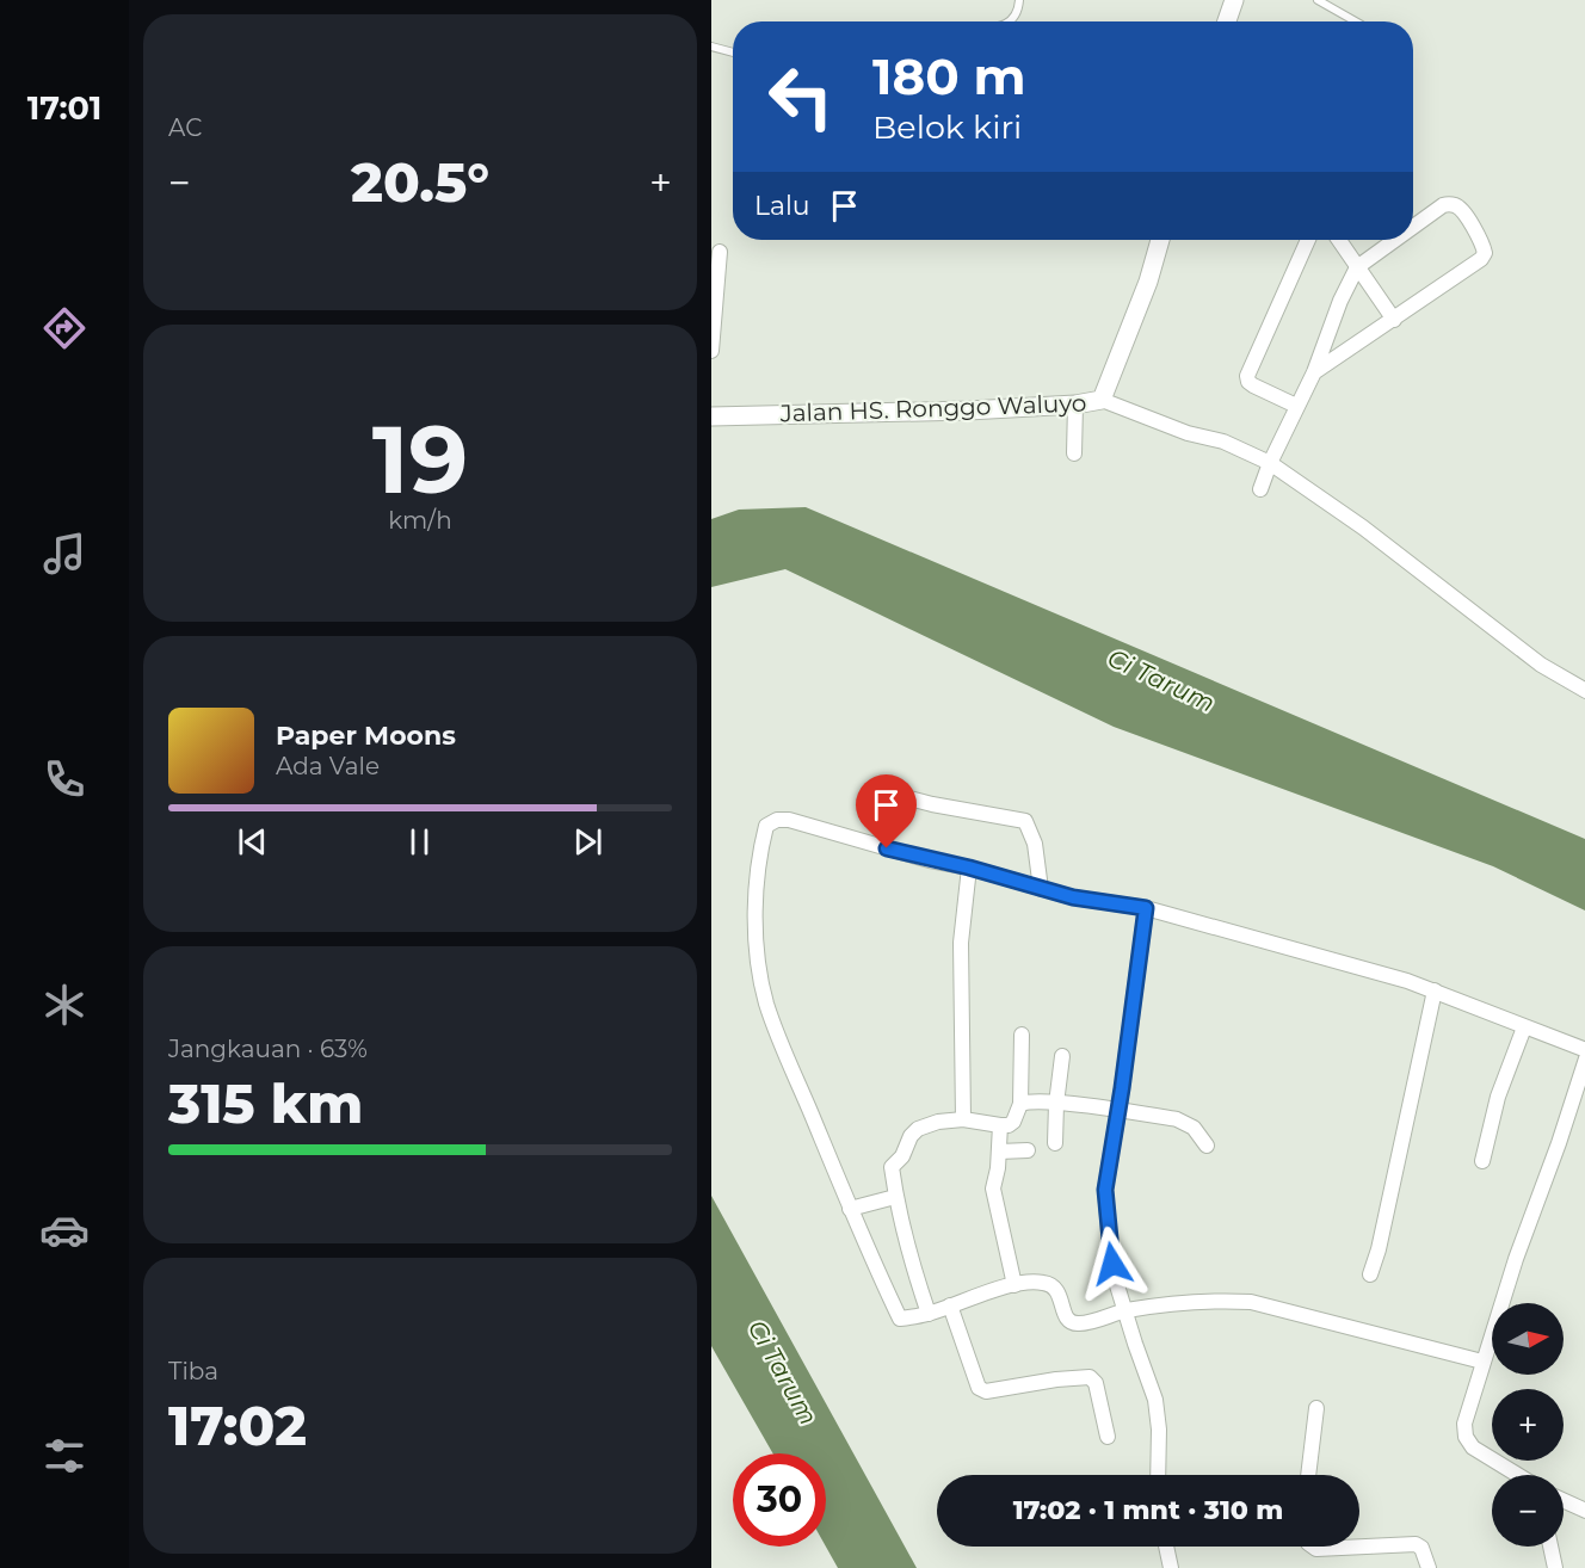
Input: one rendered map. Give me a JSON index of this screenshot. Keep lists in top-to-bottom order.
{
  "streets": {
    "street": ["Jalan HS. Ronggo Waluyo"]
  },
  "water": ["Ci Tarum"],
  "north": "right",
  "page": {
    "tabs": "17:01",
    "tile": [
      "AC",
      ["19", "km/h"],
      ["Jangkauan · 63%", "315 km"],
      ["Tiba", "17:02"]
    ],
    "turn": ["180 m", "Belok kiri"],
    "heat": ["−", "20.5°", "+"],
    "then": "Lalu",
    "song": ["Paper Moons", "Ada Vale"],
    "map_buttons": ["+", "−"],
    "limit": "30",
    "trip": "17:02 · 1 mnt · 310 m"
  }
}
